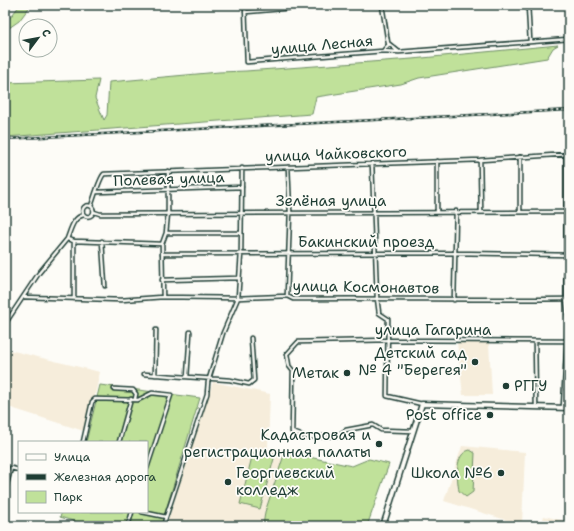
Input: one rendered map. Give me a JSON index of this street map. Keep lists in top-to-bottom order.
{
  "streets": {
    "street": [
      "улица Лесная",
      "улица Чайковского",
      "Полевая улица",
      "Зелёная улица",
      "Бакинский проезд",
      "улица Космонавтов",
      "улица Гагарина"
    ]
  },
  "crossings": [
    ["улица Чайковского", "Полевая улица"]
  ],
  "places": [
    "Детский сад № 4 \"Берегея\"",
    "Метак",
    "РГГУ",
    "Post office",
    "Кадастровая и регистрационная палаты",
    "Школа №6",
    "Георгиевский колледж"
  ],
  "legend": ["Улица", "Железная дорога", "Парк"],
  "north": "top right"
}
